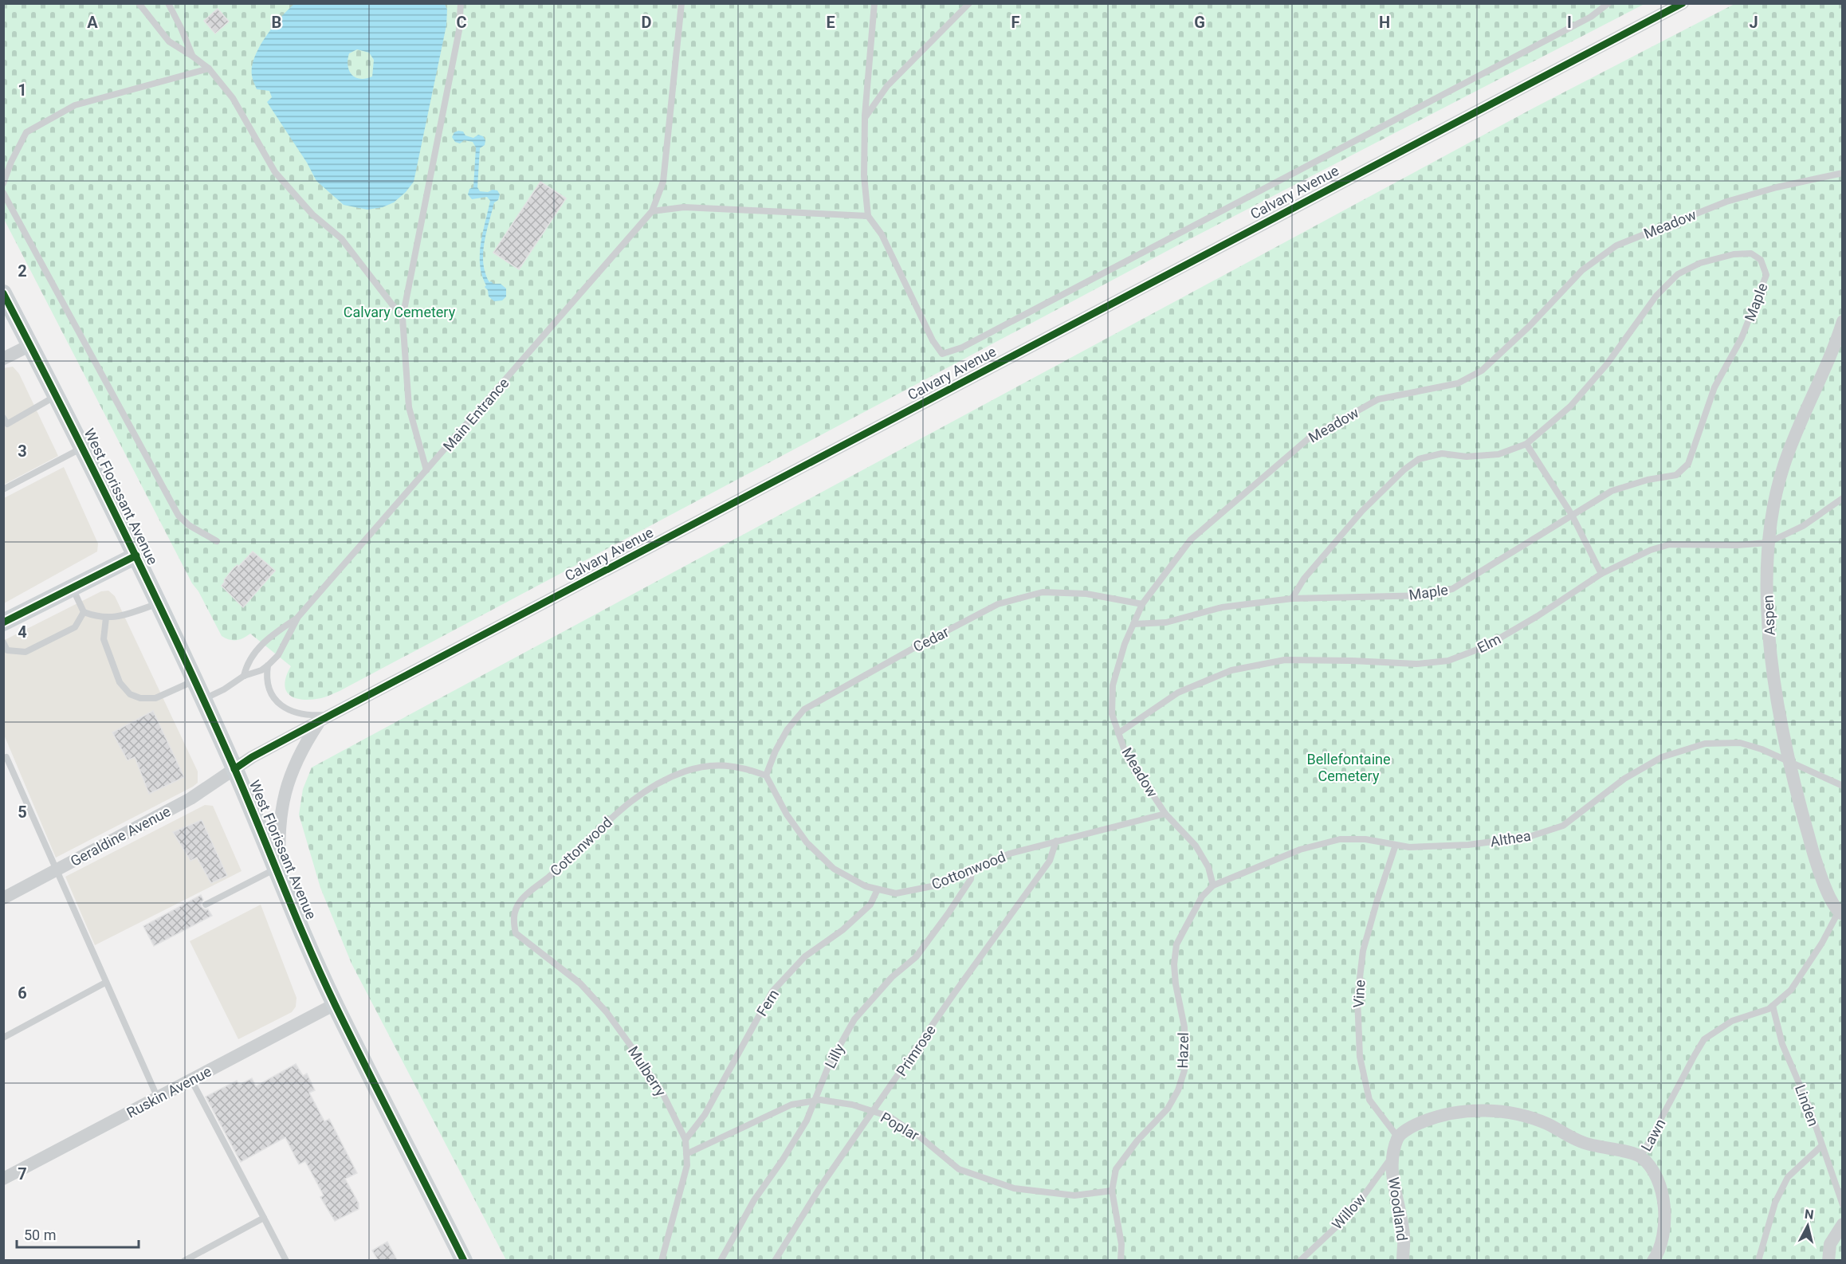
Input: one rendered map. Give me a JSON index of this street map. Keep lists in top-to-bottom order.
{
  "streets": {
    "main road": ["West Florissant Avenue"],
    "street": [
      "Calvary Avenue",
      "Aspen",
      "Geraldine Avenue",
      "Ruskin Avenue",
      "Lawn",
      "Woodland"
    ],
    "lane": [
      "Meadow",
      "Maple",
      "Main Entrance",
      "Cedar",
      "Elm",
      "Althea",
      "Cottonwood",
      "Vine",
      "Fern",
      "Primrose",
      "Hazel",
      "Lilly",
      "Mulberry",
      "Linden",
      "Poplar",
      "Willow"
    ]
  },
  "crossings": [
    ["Calvary Avenue", "West Florissant Avenue"],
    ["Calvary Avenue", "Geraldine Avenue"],
    ["Meadow", "Maple"],
    ["Meadow", "Cedar"],
    ["Meadow", "Elm"],
    ["Meadow", "Althea"],
    ["Meadow", "Cottonwood"],
    ["Meadow", "Hazel"],
    ["Main Entrance", "West Florissant Avenue"],
    ["West Florissant Avenue", "Geraldine Avenue"],
    ["West Florissant Avenue", "Ruskin Avenue"],
    ["Aspen", "Elm"],
    ["Aspen", "Althea"],
    ["Aspen", "Lawn"],
    ["Cedar", "Cottonwood"],
    ["Althea", "Vine"],
    ["Althea", "Hazel"],
    ["Cottonwood", "Fern"],
    ["Cottonwood", "Primrose"],
    ["Cottonwood", "Lilly"],
    ["Cottonwood", "Mulberry"],
    ["Vine", "Lawn"],
    ["Fern", "Mulberry"],
    ["Primrose", "Poplar"],
    ["Hazel", "Poplar"],
    ["Lilly", "Poplar"],
    ["Mulberry", "Poplar"],
    ["Linden", "Lawn"],
    ["Woodland", "Willow"]
  ],
  "parks": ["Calvary Cemetery", "Bellefontaine Cemetery"],
  "scale_bar": "50 m",
  "north": "top",
  "grid": {
    "columns": [
      "A",
      "B",
      "C",
      "D",
      "E",
      "F",
      "G",
      "H",
      "I",
      "J"
    ],
    "rows": [
      "1",
      "2",
      "3",
      "4",
      "5",
      "6",
      "7"
    ]
  }
}
